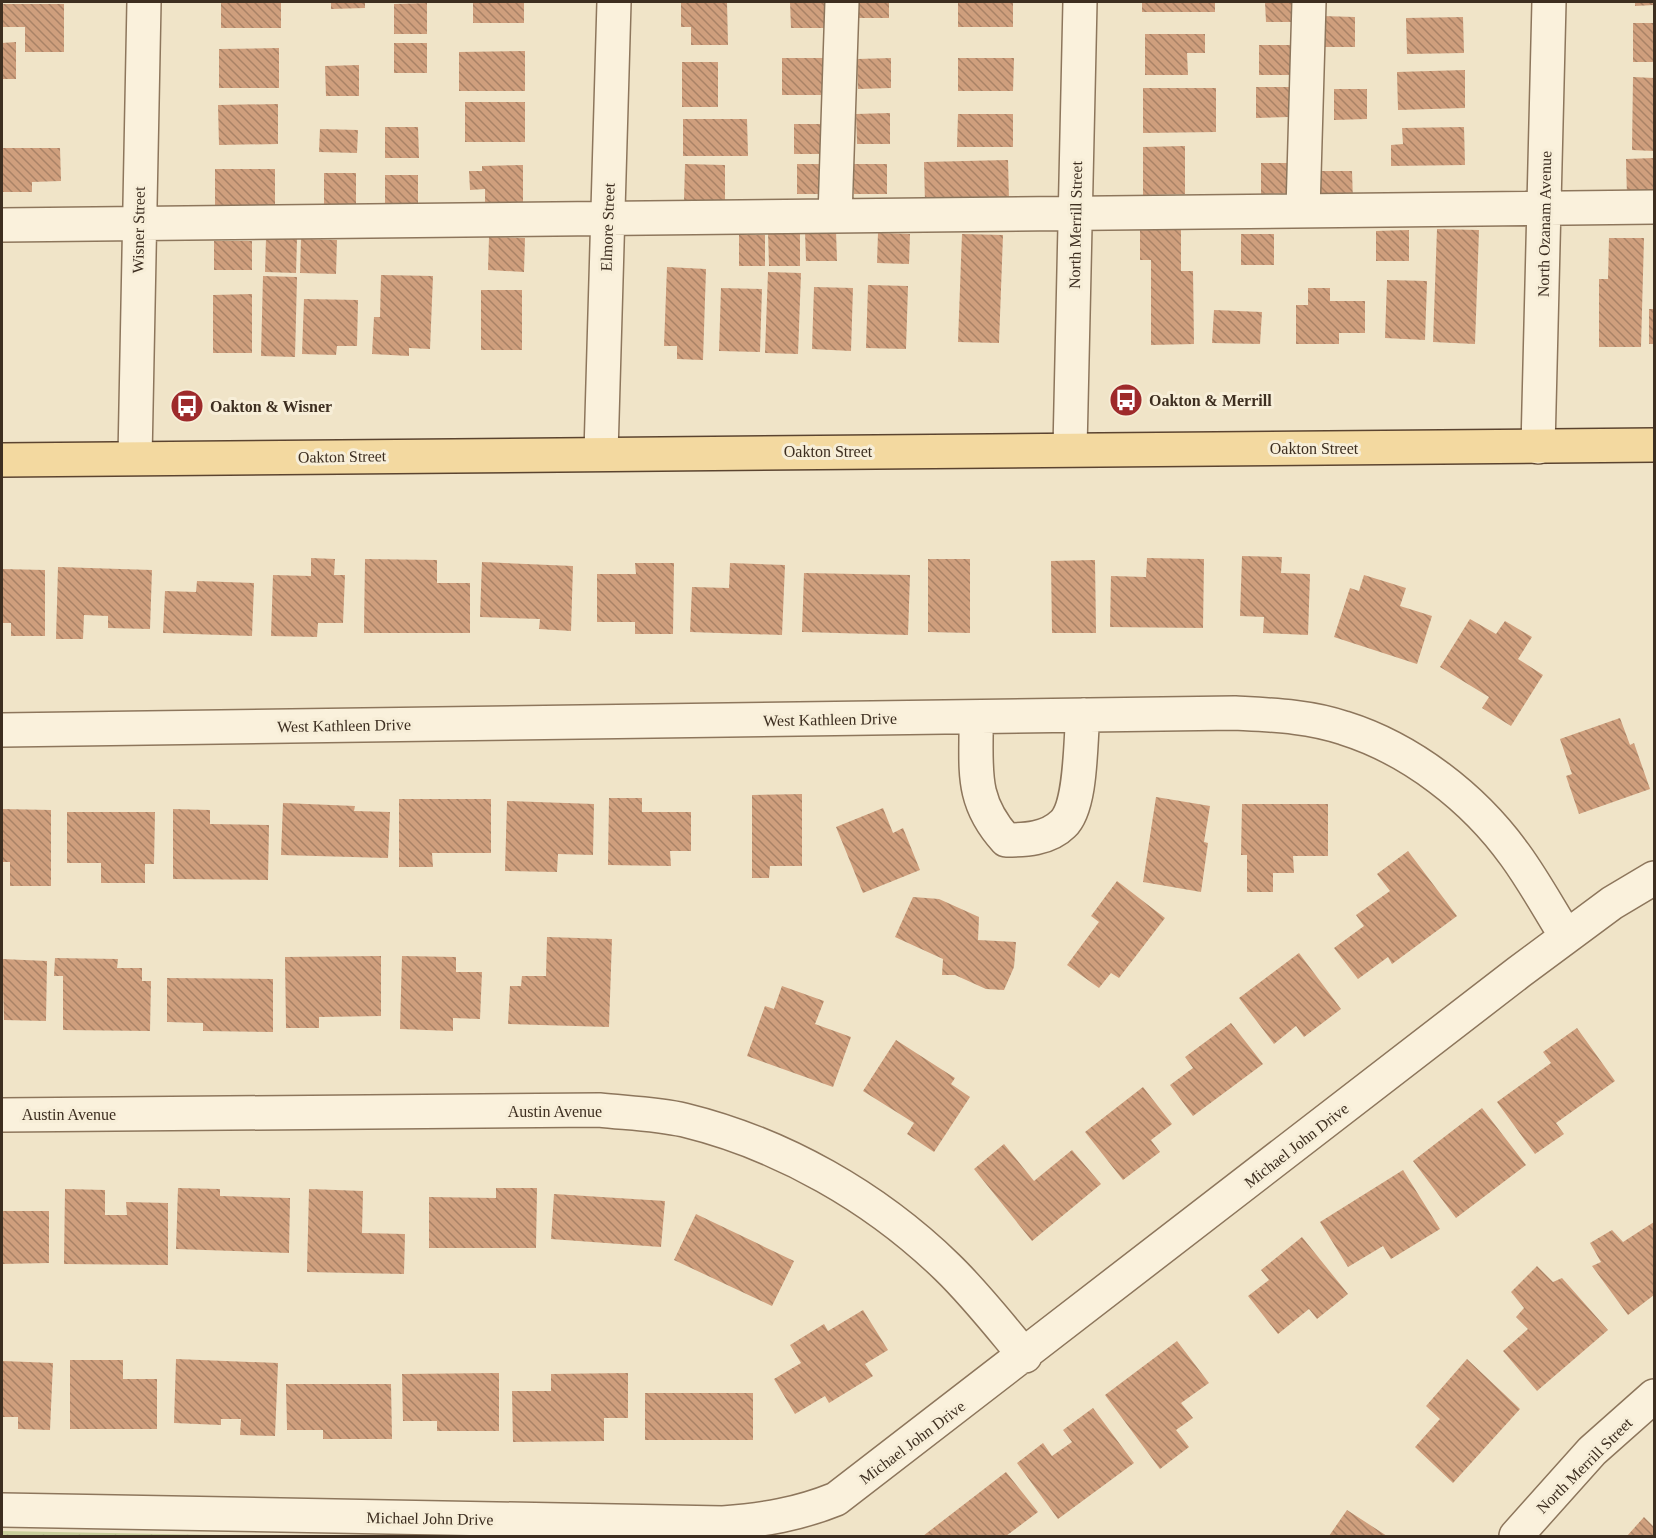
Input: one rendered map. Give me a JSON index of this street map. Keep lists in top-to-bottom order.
{
  "streets": {
    "main road": ["Oakton Street"],
    "street": [
      "North Ozanam Avenue",
      "North Merrill Street",
      "Elmore Street",
      "Wisner Street",
      "West Kathleen Drive",
      "Austin Avenue",
      "Michael John Drive"
    ]
  },
  "crossings": [
    ["North Ozanam Avenue", "Oakton Street"],
    ["North Merrill Street", "Oakton Street"],
    ["Elmore Street", "Oakton Street"],
    ["Wisner Street", "Oakton Street"],
    ["West Kathleen Drive", "Michael John Drive"],
    ["Austin Avenue", "Michael John Drive"]
  ],
  "places": {
    "bus stop": ["Oakton & Merrill", "Oakton & Wisner"]
  }
}
